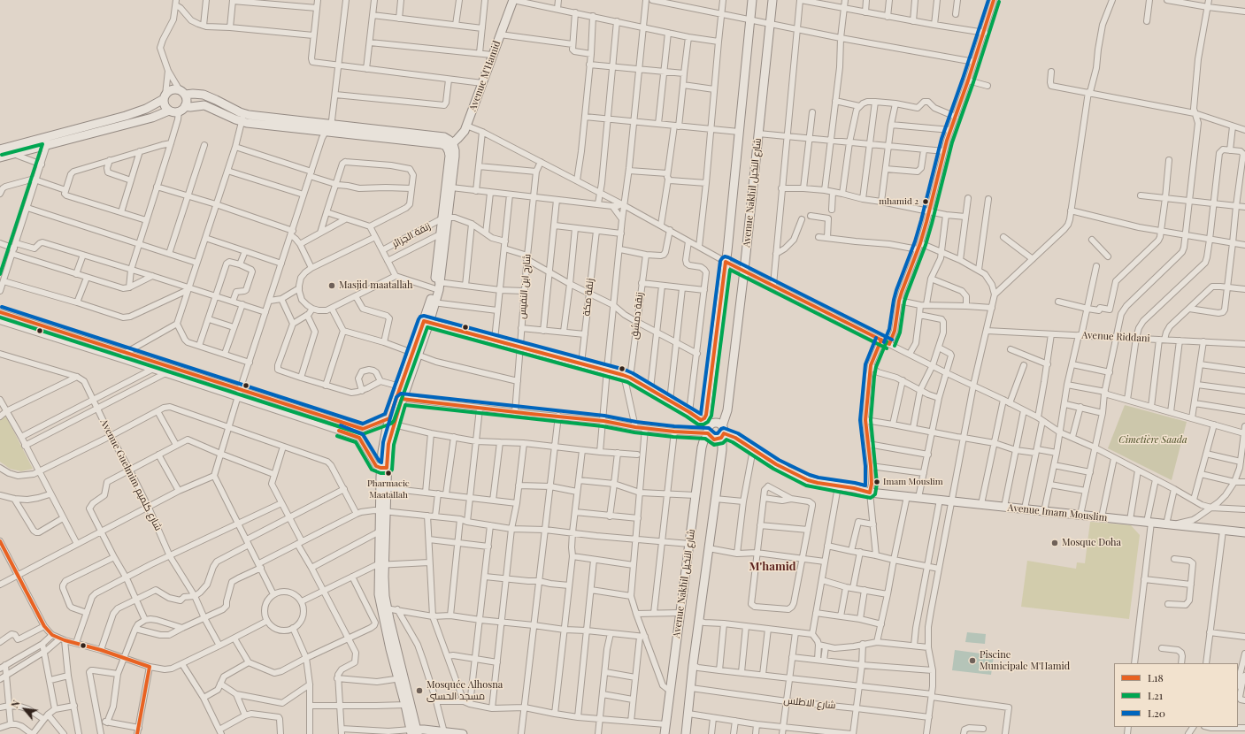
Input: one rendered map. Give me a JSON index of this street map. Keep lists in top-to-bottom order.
{
  "streets": {
    "street": [
      "Avenue M'Hamid",
      "Avenue Nakhil شارع النخيل",
      "زنقة الجزائر",
      "شارح ابن النفيس",
      "زنقة مكة",
      "زنقة دمشق",
      "Avenue Riddani",
      "Avenue Guelmim شارع كلميم",
      "Avenue Imam Mouslim",
      "شارع الاطلس"
    ]
  },
  "crossings": [
    ["Avenue Nakhil شارع النخيل", "Avenue Imam Mouslim"],
    ["Avenue Nakhil شارع النخيل", "شارع الاطلس"]
  ],
  "districts": ["M'hamid"],
  "parks": ["Cimetière Saada"],
  "places": [
    "mhamid 2",
    "Masjid maatallah",
    "Pharmacie Maatallah",
    "Imam Mouslim",
    "Mosque Doha",
    "Piscine Municipale M'Hamid",
    "Mosquée Alhosna مسجد الحسنى"
  ],
  "lines": ["transit line L18", "transit line L20", "transit line L21"],
  "legend": ["L18", "L21", "L20"],
  "north": "top left"
}
